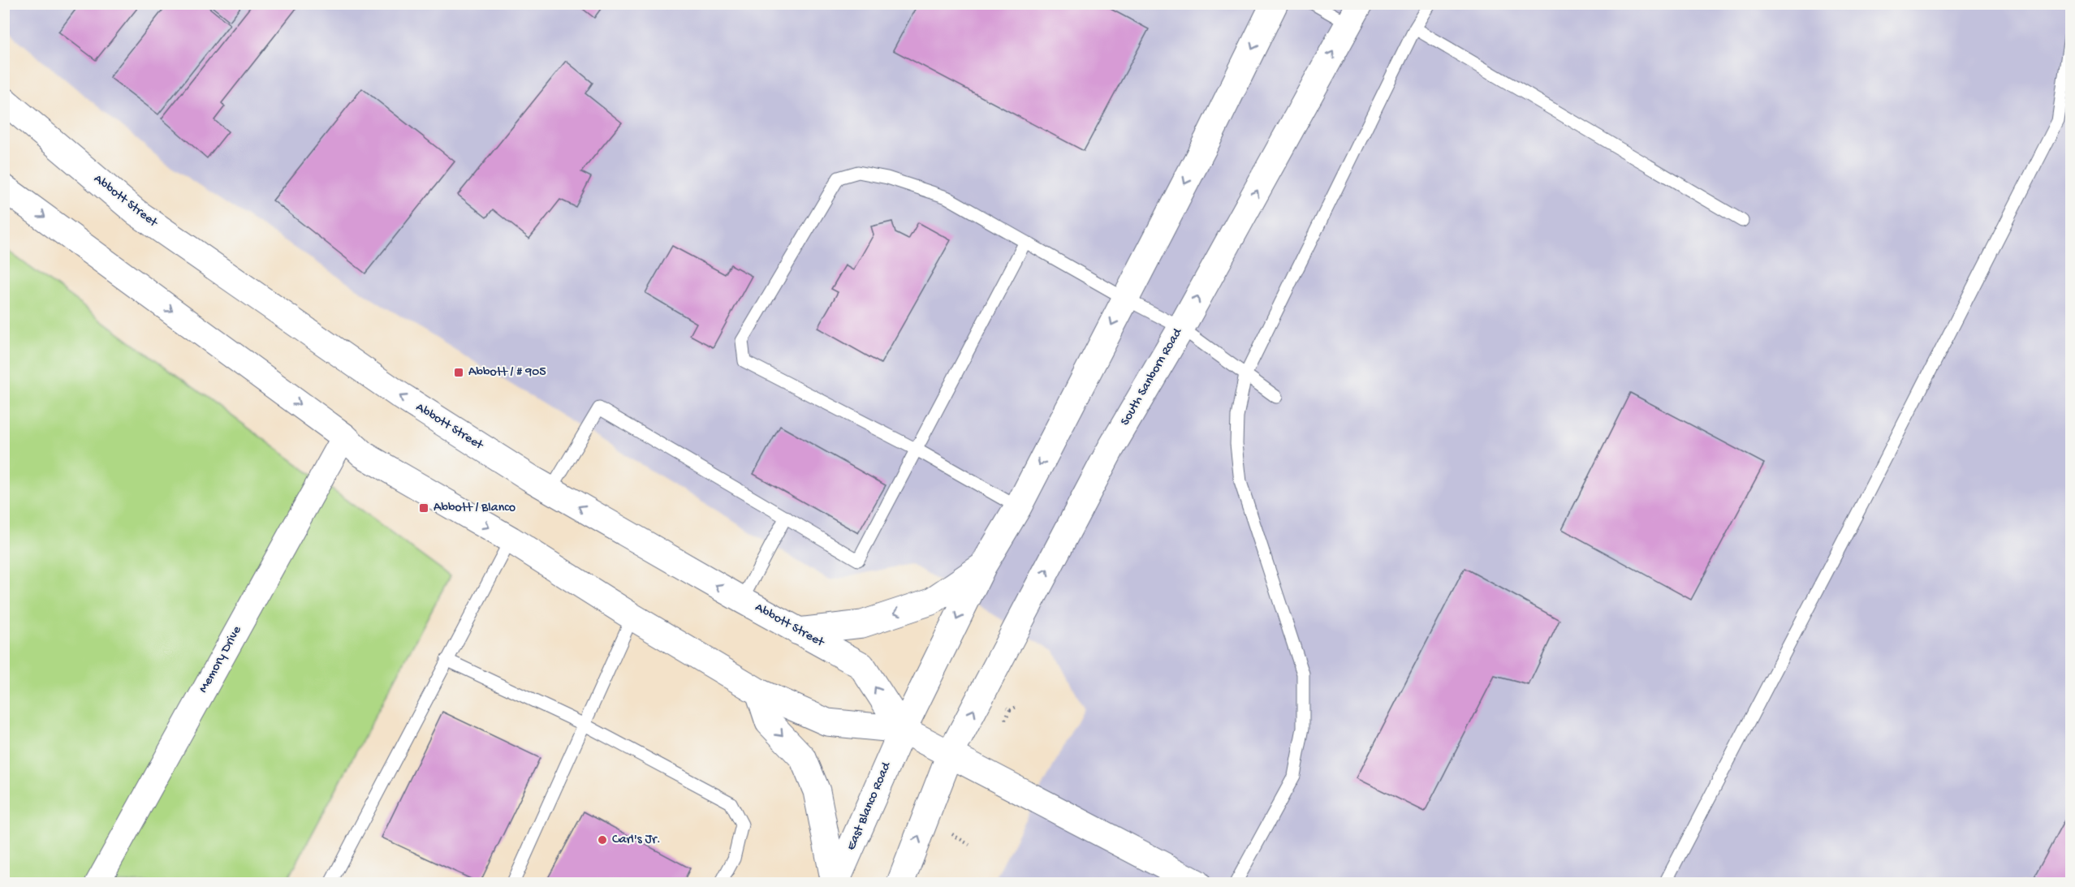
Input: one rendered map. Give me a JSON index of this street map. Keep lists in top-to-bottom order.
{
  "streets": {
    "main road": ["Abbott Street", "South Sanborn Road", "East Blanco Road"],
    "street": ["Memory Drive"]
  },
  "crossings": [
    ["Abbott Street", "South Sanborn Road"],
    ["Abbott Street", "Memory Drive"],
    ["Abbott Street", "East Blanco Road"]
  ],
  "places": {
    "transit": ["Abbott / # 905", "Abbott / Blanco"],
    "other": ["Carl's Jr."]
  }
}
